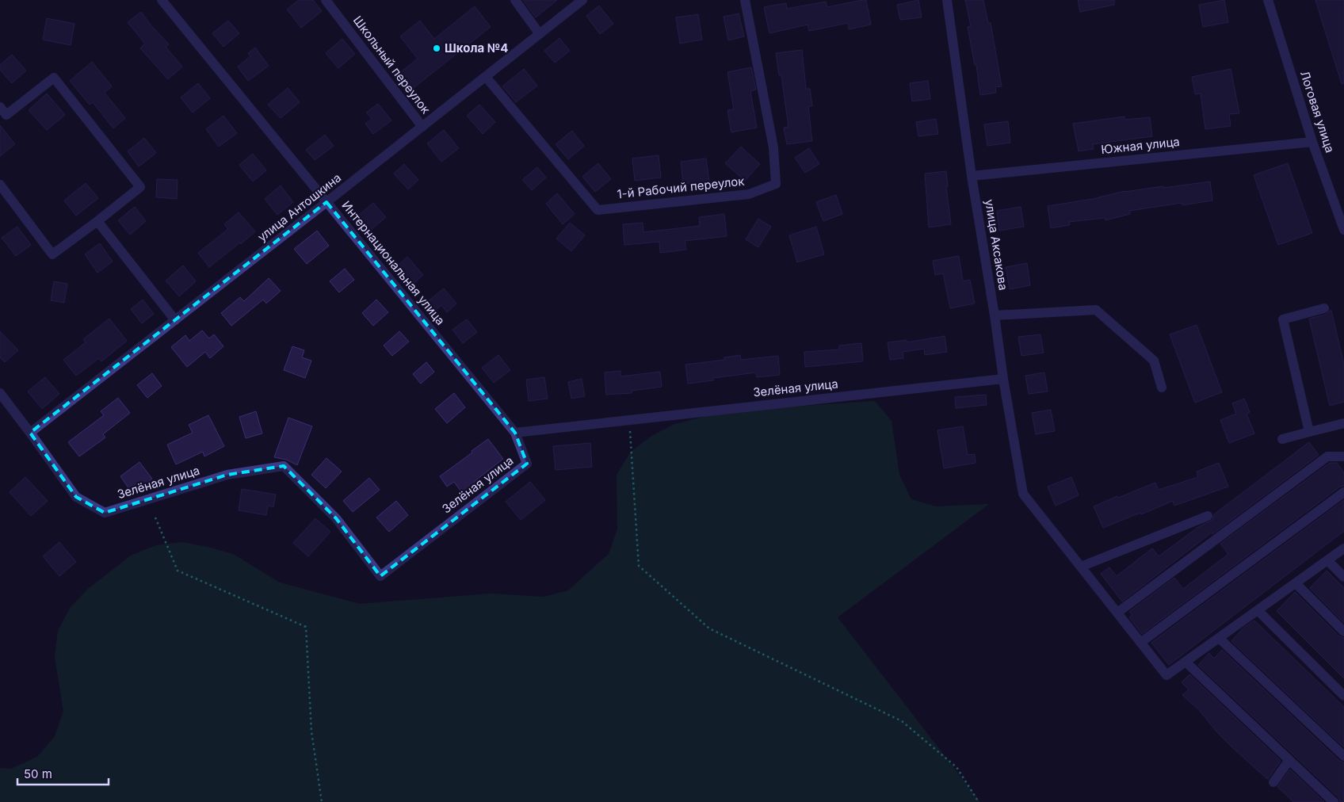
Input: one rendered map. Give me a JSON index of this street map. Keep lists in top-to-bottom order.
{
  "streets": {
    "street": [
      "Школьный переулок",
      "Логовая улица",
      "Южная улица",
      "1-й Рабочий переулок",
      "улица Антошкина",
      "улица Аксакова",
      "Интернациональная улица",
      "Зелёная улица"
    ]
  },
  "crossings": [
    ["Школьный переулок", "улица Антошкина"],
    ["Логовая улица", "Южная улица"],
    ["Южная улица", "улица Аксакова"],
    ["1-й Рабочий переулок", "улица Антошкина"],
    ["улица Антошкина", "Интернациональная улица"],
    ["улица Антошкина", "Зелёная улица"],
    ["улица Аксакова", "Зелёная улица"],
    ["Интернациональная улица", "Зелёная улица"]
  ],
  "places": ["Школа №4"],
  "scale_bar": "50 m"
}
